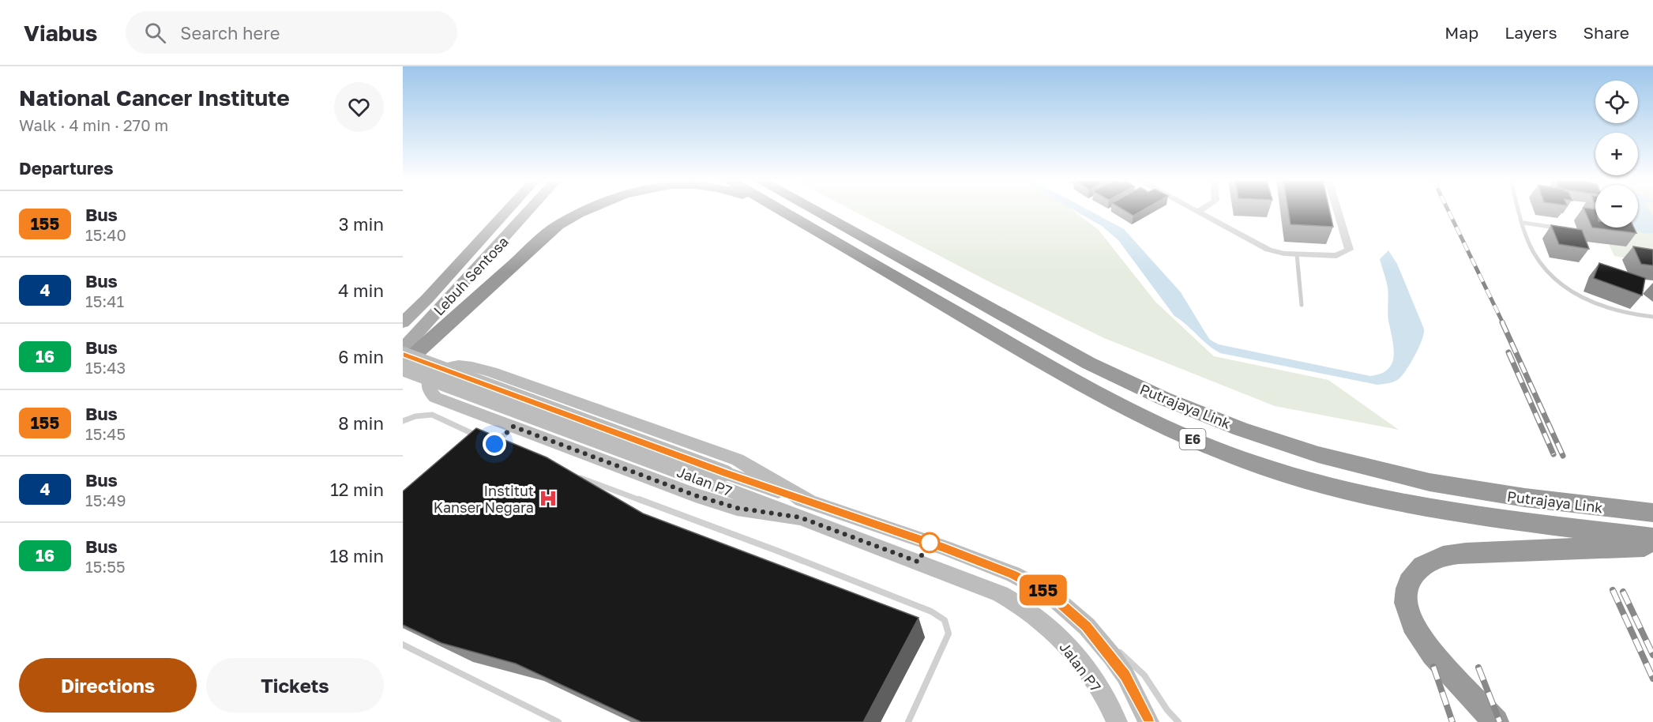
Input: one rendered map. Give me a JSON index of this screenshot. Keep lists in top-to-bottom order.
{
  "streets": {
    "highway": ["Putrajaya Link", "E6"],
    "main road": ["Lebuh Sentosa"],
    "street": ["Jalan P7"]
  },
  "places": {
    "hospital": ["Institut Kanser Negara"]
  },
  "lines": ["bus line 155"],
  "page": {
    "header": "Viabus",
    "search": "Search here",
    "nav": ["Map", "Layers", "Share"],
    "heading": [
      ["National Cancer Institute", "Walk · 4 min · 270 m"],
      "Departures"
    ],
    "on_map": "155",
    "map_buttons": ["+", "−"],
    "list": [
      {
        "mark": "155",
        "name": "Bus",
        "note": "15:40",
        "value": "3 min"
      },
      {
        "mark": "4",
        "name": "Bus",
        "note": "15:41",
        "value": "4 min"
      },
      {
        "mark": "16",
        "name": "Bus",
        "note": "15:43",
        "value": "6 min"
      },
      {
        "mark": "155",
        "name": "Bus",
        "note": "15:45",
        "value": "8 min"
      },
      {
        "mark": "4",
        "name": "Bus",
        "note": "15:49",
        "value": "12 min"
      },
      {
        "mark": "16",
        "name": "Bus",
        "note": "15:55",
        "value": "18 min"
      }
    ],
    "buttons": ["Directions", "Tickets"]
  }
}
